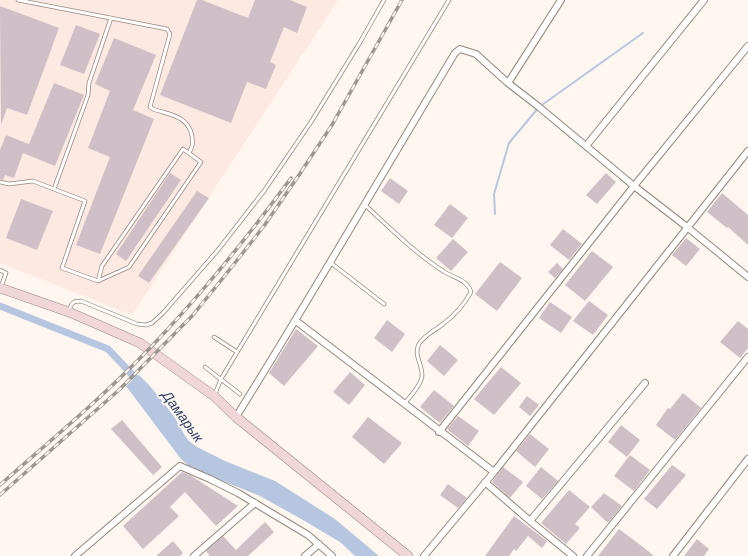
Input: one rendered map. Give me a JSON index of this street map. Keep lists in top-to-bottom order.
{
  "water": ["Дамарык"]
}
